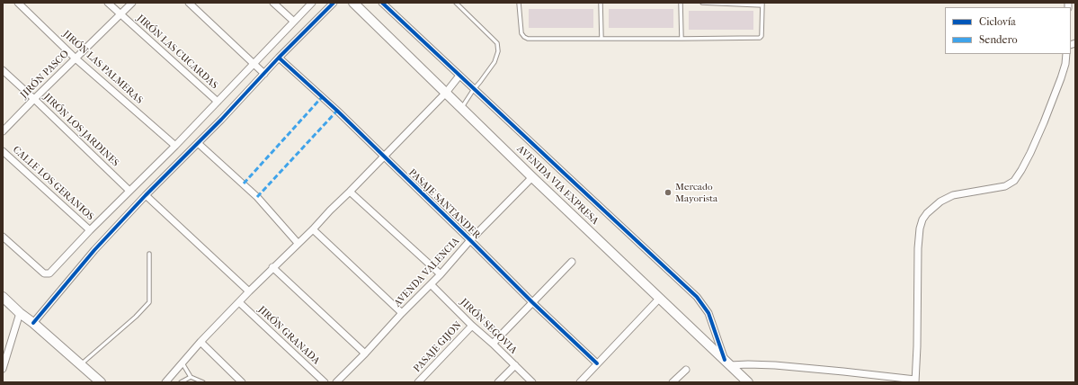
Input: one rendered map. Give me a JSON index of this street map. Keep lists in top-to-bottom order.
{
  "streets": {
    "main road": ["AVENIDA VIA EXPRESA"],
    "street": [
      "JIRÓN LAS CUCARDAS",
      "JIRÓN LAS PALMERAS",
      "JIRÓN PASCO",
      "JIRÓN LOS JARDINES",
      "CALLE LOS GERANIOS",
      "PASAJE SANTANDER",
      "AVENDA VALENCIA",
      "JIRÓN SEGOVIA",
      "JIRÓN GRANADA",
      "PASAJE GIJON"
    ]
  },
  "crossings": [
    ["JIRÓN LAS CUCARDAS", "JIRÓN PASCO"],
    ["JIRÓN LAS PALMERAS", "JIRÓN PASCO"],
    ["JIRÓN PASCO", "JIRÓN LOS JARDINES"],
    ["AVENIDA VIA EXPRESA", "AVENDA VALENCIA"],
    ["PASAJE SANTANDER", "AVENDA VALENCIA"],
    ["AVENDA VALENCIA", "JIRÓN SEGOVIA"],
    ["JIRÓN SEGOVIA", "PASAJE GIJON"]
  ],
  "places": ["Mercado Mayorista"],
  "legend": ["Ciclovía", "Sendero"]
}
